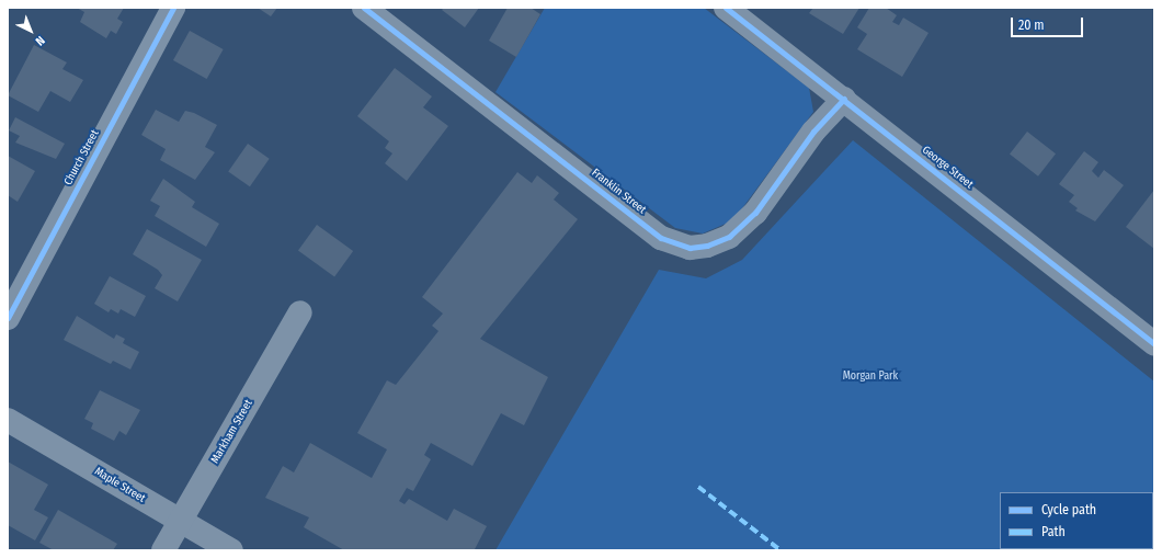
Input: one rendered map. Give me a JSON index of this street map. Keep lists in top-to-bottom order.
{
  "streets": {
    "street": [
      "Church Street",
      "George Street",
      "Franklin Street",
      "Markham Street",
      "Maple Street"
    ]
  },
  "crossings": [
    ["George Street", "Franklin Street"],
    ["Markham Street", "Maple Street"]
  ],
  "parks": ["Morgan Park"],
  "legend": ["Cycle path", "Path"],
  "scale_bar": "20 m",
  "north": "bottom right"
}
